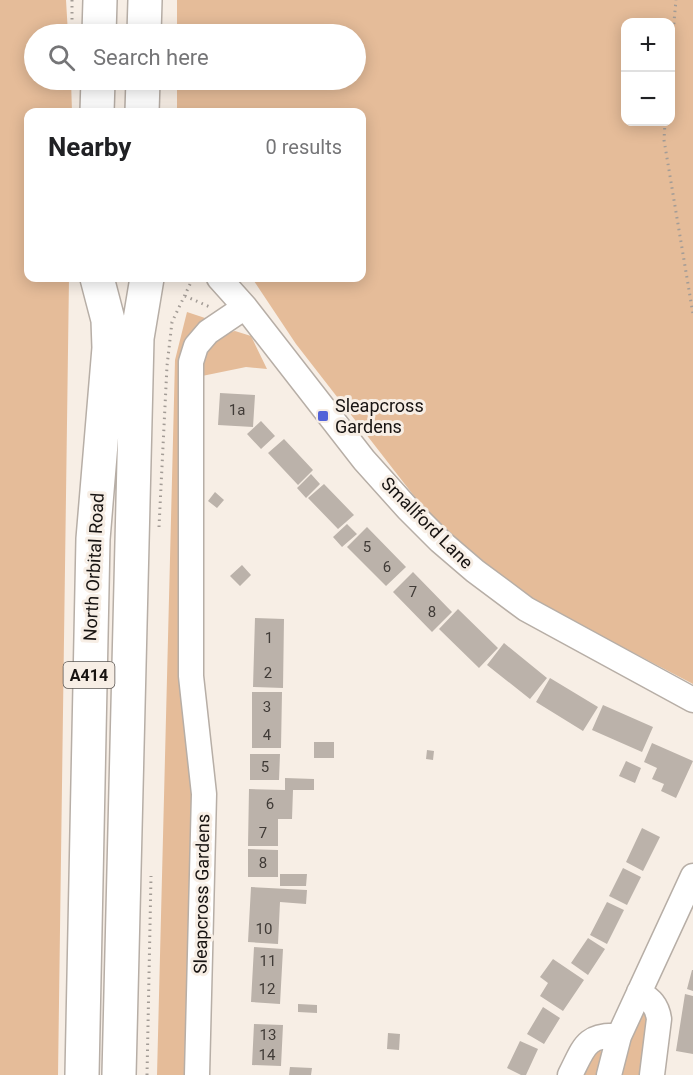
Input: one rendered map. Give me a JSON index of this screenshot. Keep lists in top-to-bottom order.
{
  "streets": {
    "highway": ["North Orbital Road", "A414"],
    "street": ["Smallford Lane", "Sleapcross Gardens"]
  },
  "crossings": [
    ["Smallford Lane", "Sleapcross Gardens"]
  ],
  "places": {
    "transit": ["Sleapcross Gardens"]
  },
  "house_numbers": [
    "1a",
    "5",
    "6",
    "7",
    "8",
    "1",
    "2",
    "3",
    "4",
    "5",
    "6",
    "7",
    "8",
    "10",
    "11",
    "12",
    "13",
    "14"
  ],
  "page": {
    "map_buttons": ["+", "−"],
    "search": "Search here",
    "heading": ["Nearby", "0 results"]
  }
}
